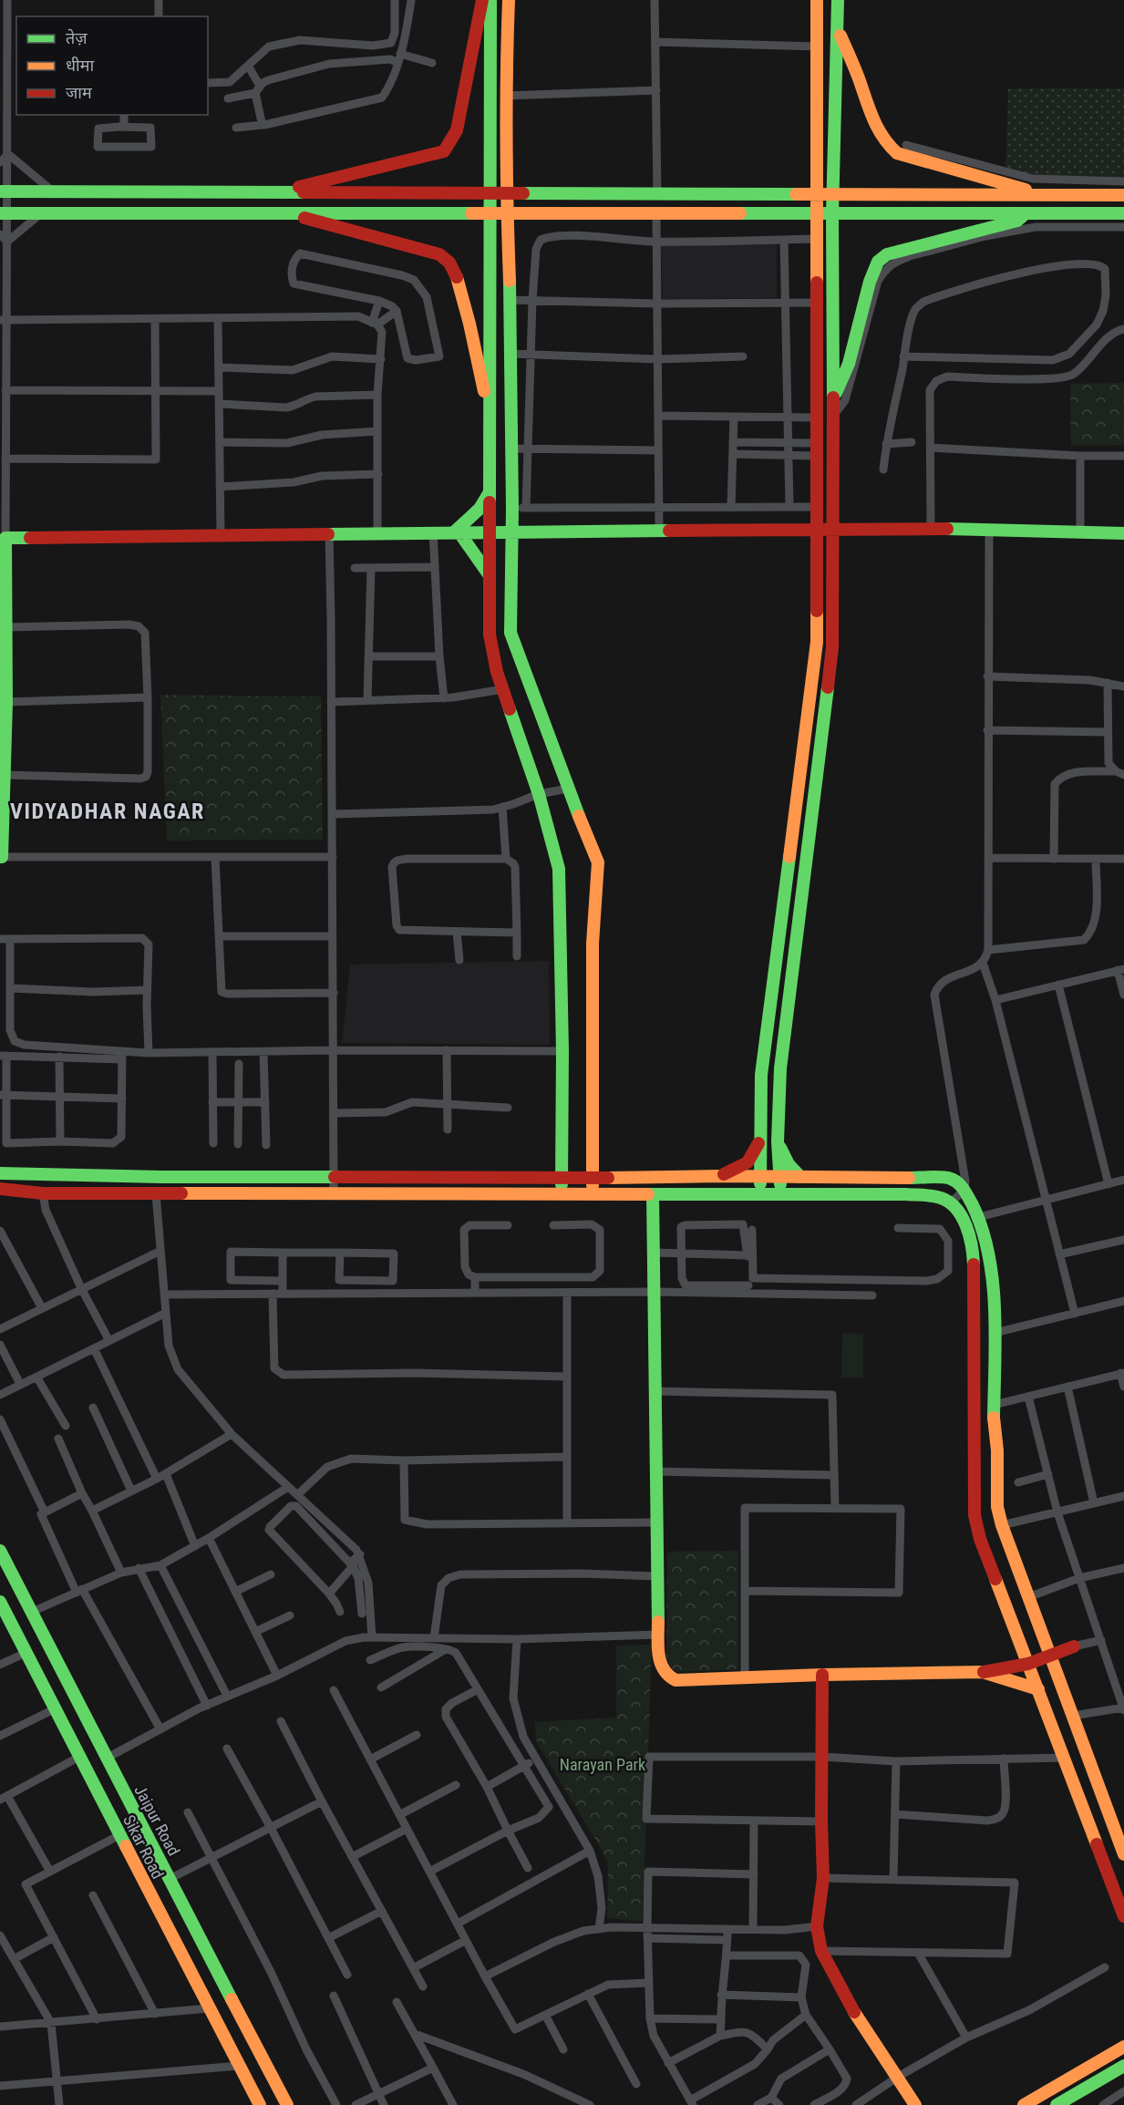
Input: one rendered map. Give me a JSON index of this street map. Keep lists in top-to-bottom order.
{
  "streets": {
    "street": ["Jaipur Road", "Sikar Road"]
  },
  "districts": ["VIDYADHAR NAGAR"],
  "parks": ["Narayan Park"],
  "legend": ["तेज़", "धीमा", "जाम"]
}
